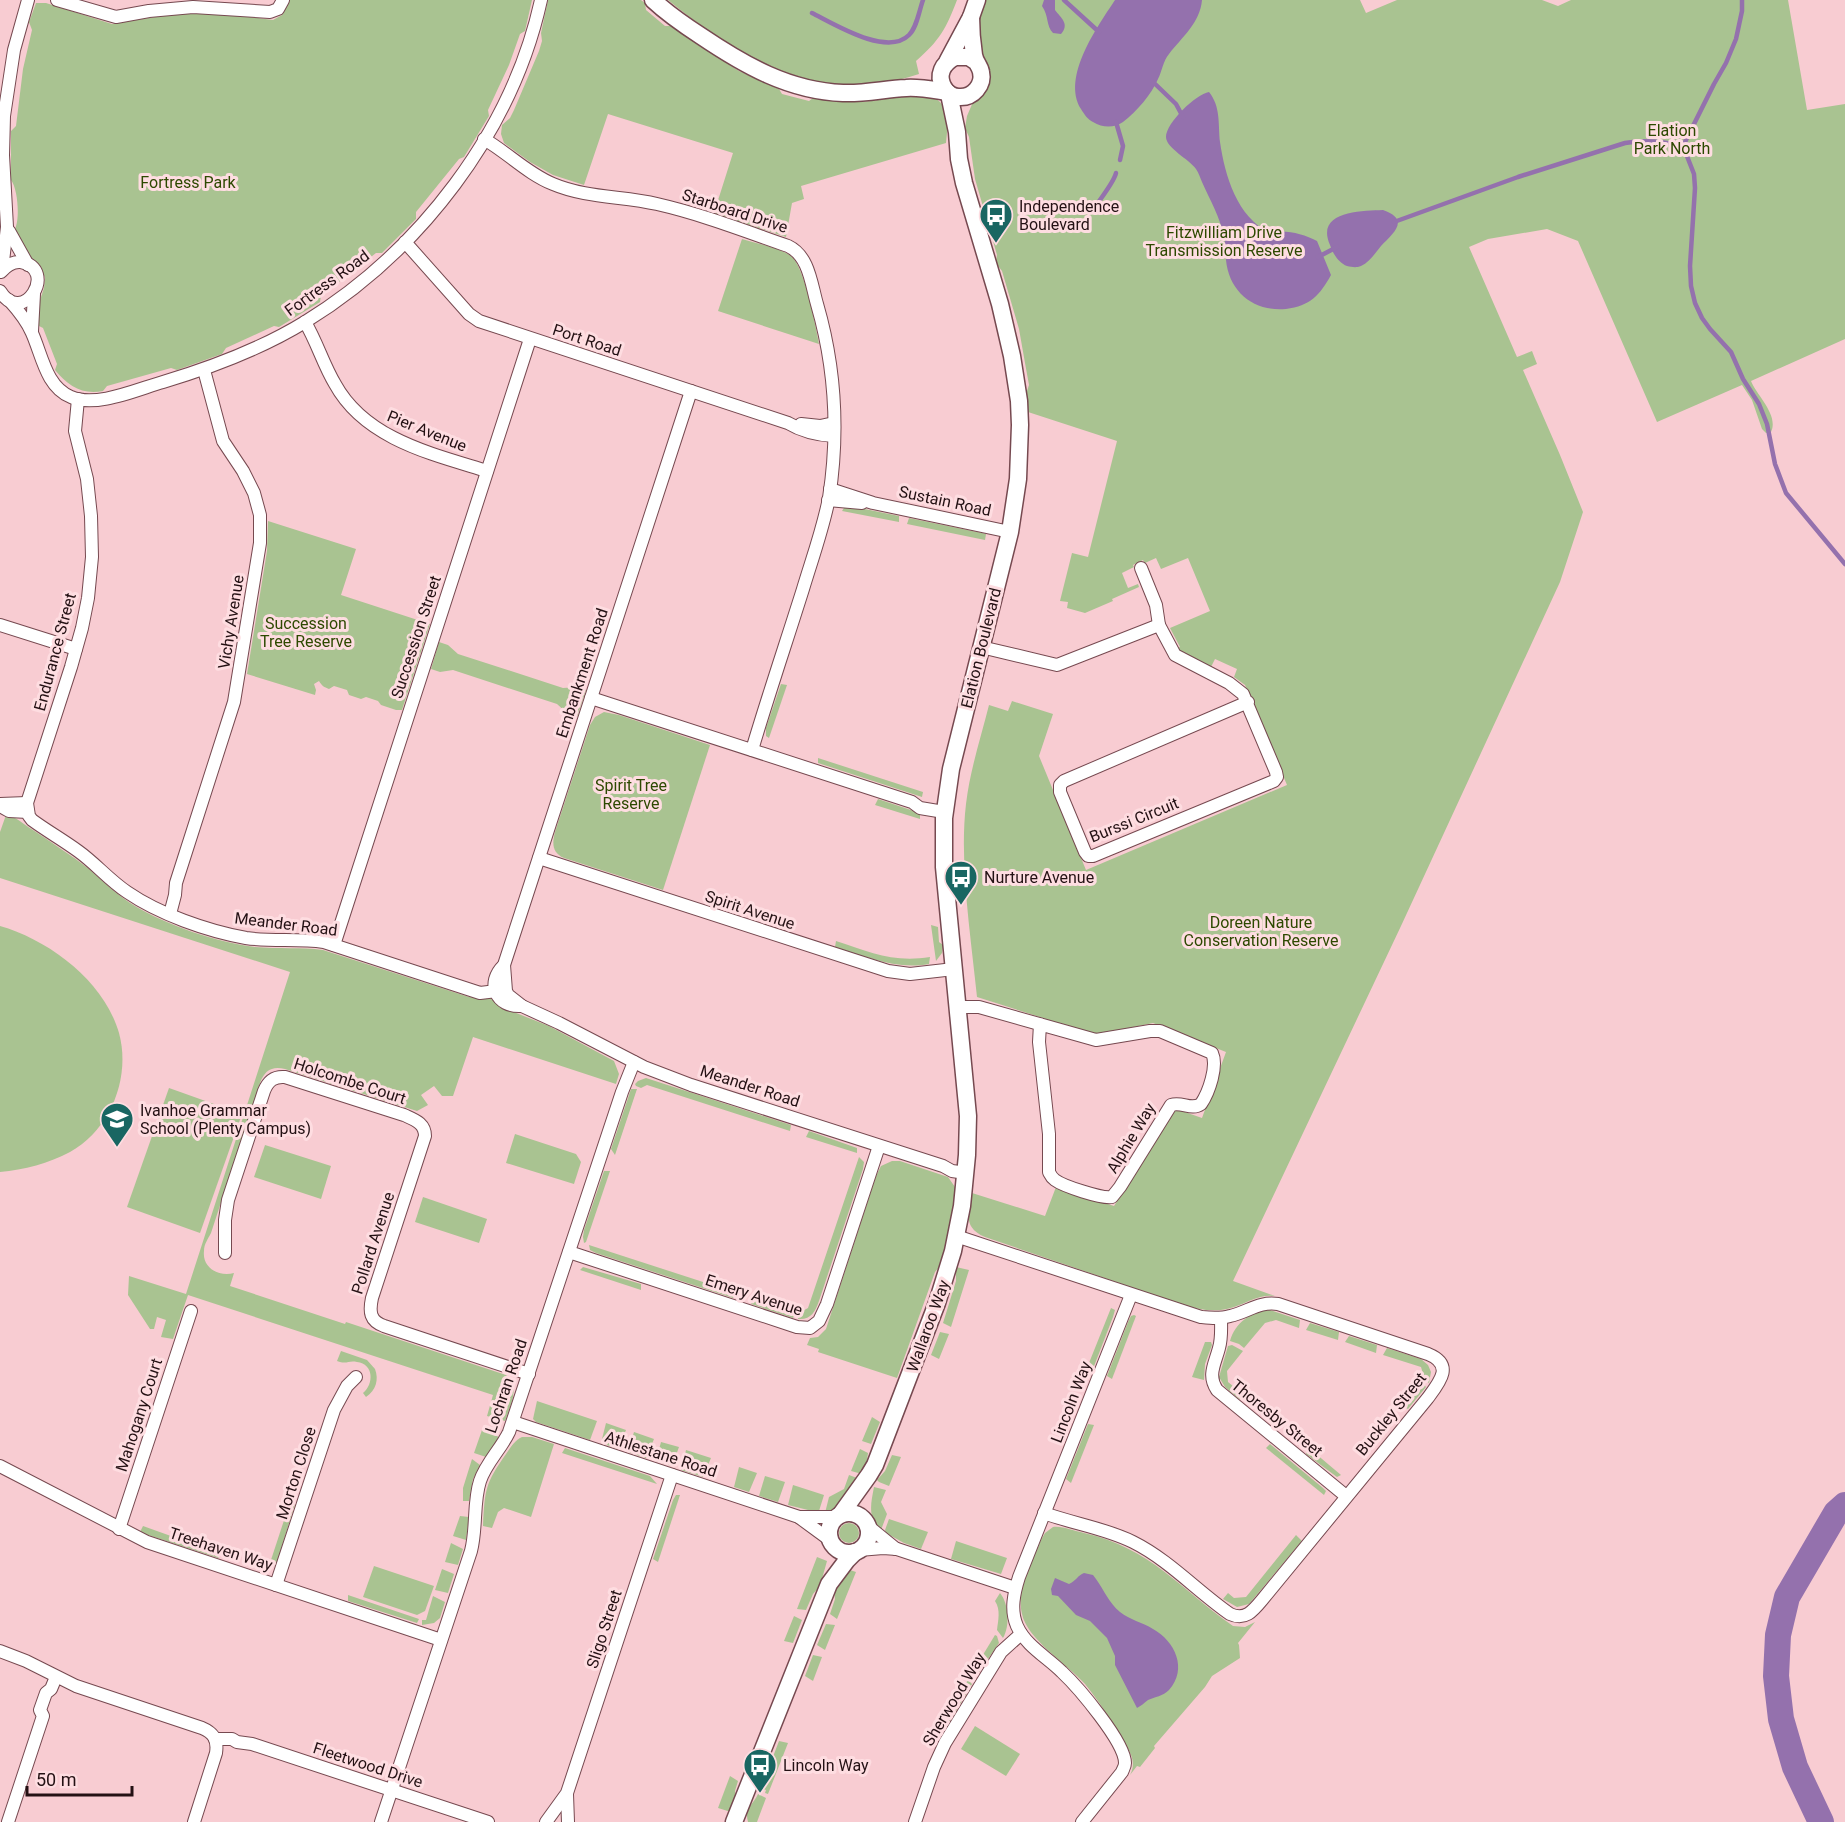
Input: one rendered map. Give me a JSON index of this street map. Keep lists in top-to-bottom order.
{
  "streets": {
    "street": [
      "Starboard Drive",
      "Fortress Road",
      "Port Road",
      "Pier Avenue",
      "Sustain Road",
      "Vichy Avenue",
      "Succession Street",
      "Elation Boulevard",
      "Endurance Street",
      "Embankment Road",
      "Burssi Circuit",
      "Spirit Avenue",
      "Meander Road",
      "Holcombe Court",
      "Alphie Way",
      "Pollard Avenue",
      "Emery Avenue",
      "Wallaroo Way",
      "Lochran Road",
      "Lincoln Way",
      "Buckley Street",
      "Mahogany Court",
      "Thoresby Street",
      "Athlestane Road",
      "Morton Close",
      "Treehaven Way",
      "Sligo Street",
      "Sherwood Way",
      "Fleetwood Drive"
    ]
  },
  "crossings": [
    ["Starboard Drive", "Fortress Road"],
    ["Starboard Drive", "Port Road"],
    ["Starboard Drive", "Sustain Road"],
    ["Fortress Road", "Port Road"],
    ["Fortress Road", "Pier Avenue"],
    ["Fortress Road", "Vichy Avenue"],
    ["Fortress Road", "Endurance Street"],
    ["Port Road", "Succession Street"],
    ["Port Road", "Embankment Road"],
    ["Pier Avenue", "Succession Street"],
    ["Sustain Road", "Elation Boulevard"],
    ["Vichy Avenue", "Meander Road"],
    ["Succession Street", "Meander Road"],
    ["Elation Boulevard", "Spirit Avenue"],
    ["Elation Boulevard", "Meander Road"],
    ["Elation Boulevard", "Alphie Way"],
    ["Elation Boulevard", "Wallaroo Way"],
    ["Endurance Street", "Meander Road"],
    ["Embankment Road", "Spirit Avenue"],
    ["Embankment Road", "Meander Road"],
    ["Meander Road", "Emery Avenue"],
    ["Meander Road", "Wallaroo Way"],
    ["Meander Road", "Lochran Road"],
    ["Holcombe Court", "Pollard Avenue"],
    ["Pollard Avenue", "Lochran Road"],
    ["Emery Avenue", "Lochran Road"],
    ["Wallaroo Way", "Buckley Street"],
    ["Wallaroo Way", "Athlestane Road"],
    ["Lochran Road", "Athlestane Road"],
    ["Lochran Road", "Treehaven Way"],
    ["Lochran Road", "Fleetwood Drive"],
    ["Lincoln Way", "Buckley Street"],
    ["Lincoln Way", "Sherwood Way"],
    ["Buckley Street", "Thoresby Street"],
    ["Mahogany Court", "Treehaven Way"],
    ["Athlestane Road", "Sligo Street"],
    ["Morton Close", "Treehaven Way"]
  ],
  "parks": [
    "Elation Park North",
    "Fortress Park",
    "Fitzwilliam Drive Transmission Reserve",
    "Succession Tree Reserve",
    "Spirit Tree Reserve",
    "Doreen Nature Conservation Reserve"
  ],
  "places": {
    "bus stop": ["Independence Boulevard", "Nurture Avenue", "Lincoln Way"],
    "school or university": ["Ivanhoe Grammar School (Plenty Campus)"]
  },
  "scale_bar": "50 m"
}
